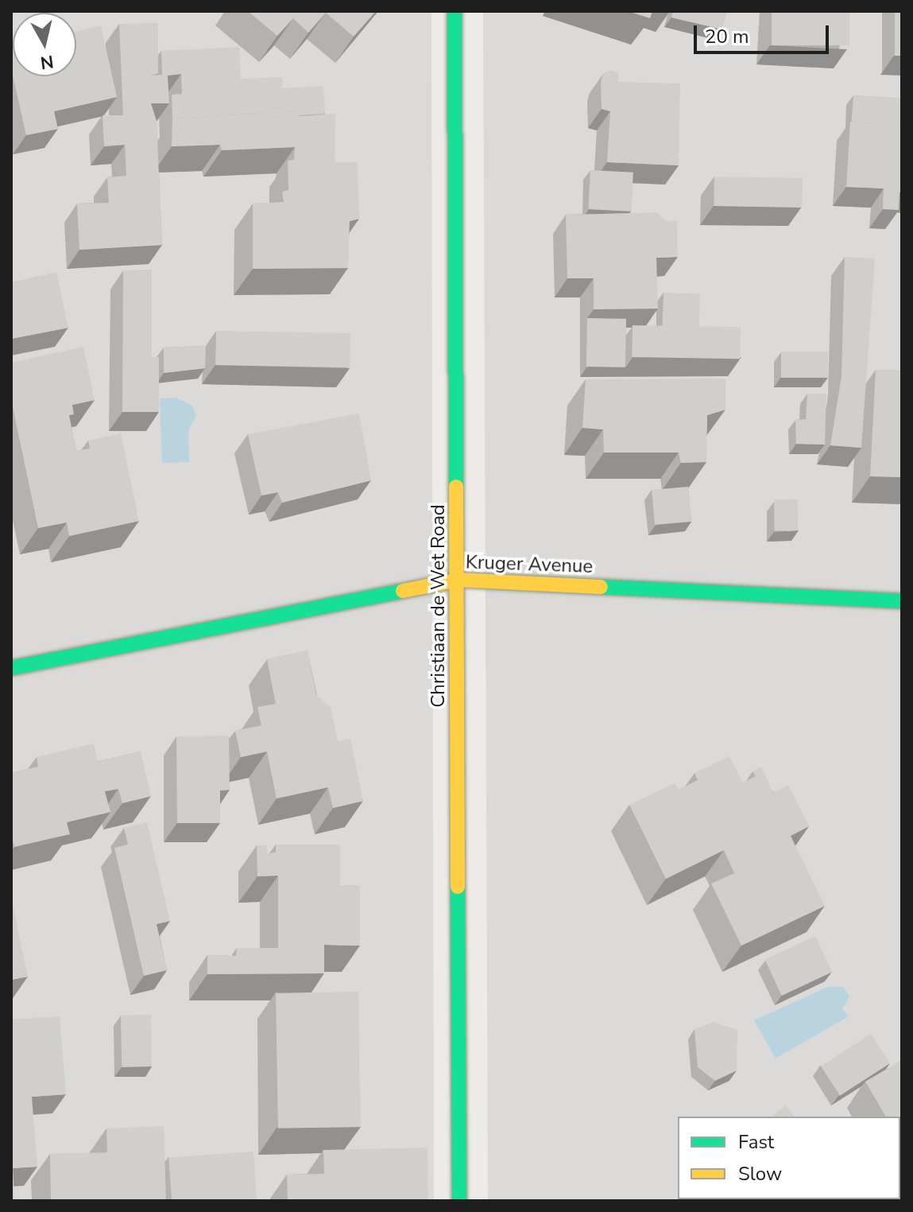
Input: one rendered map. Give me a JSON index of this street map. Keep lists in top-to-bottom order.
{
  "streets": {
    "main road": ["Kruger Avenue", "Christiaan de Wet Road"]
  },
  "crossings": [
    ["Kruger Avenue", "Christiaan de Wet Road"]
  ],
  "legend": ["Fast", "Slow"],
  "scale_bar": "20 m",
  "north": "bottom"
}
